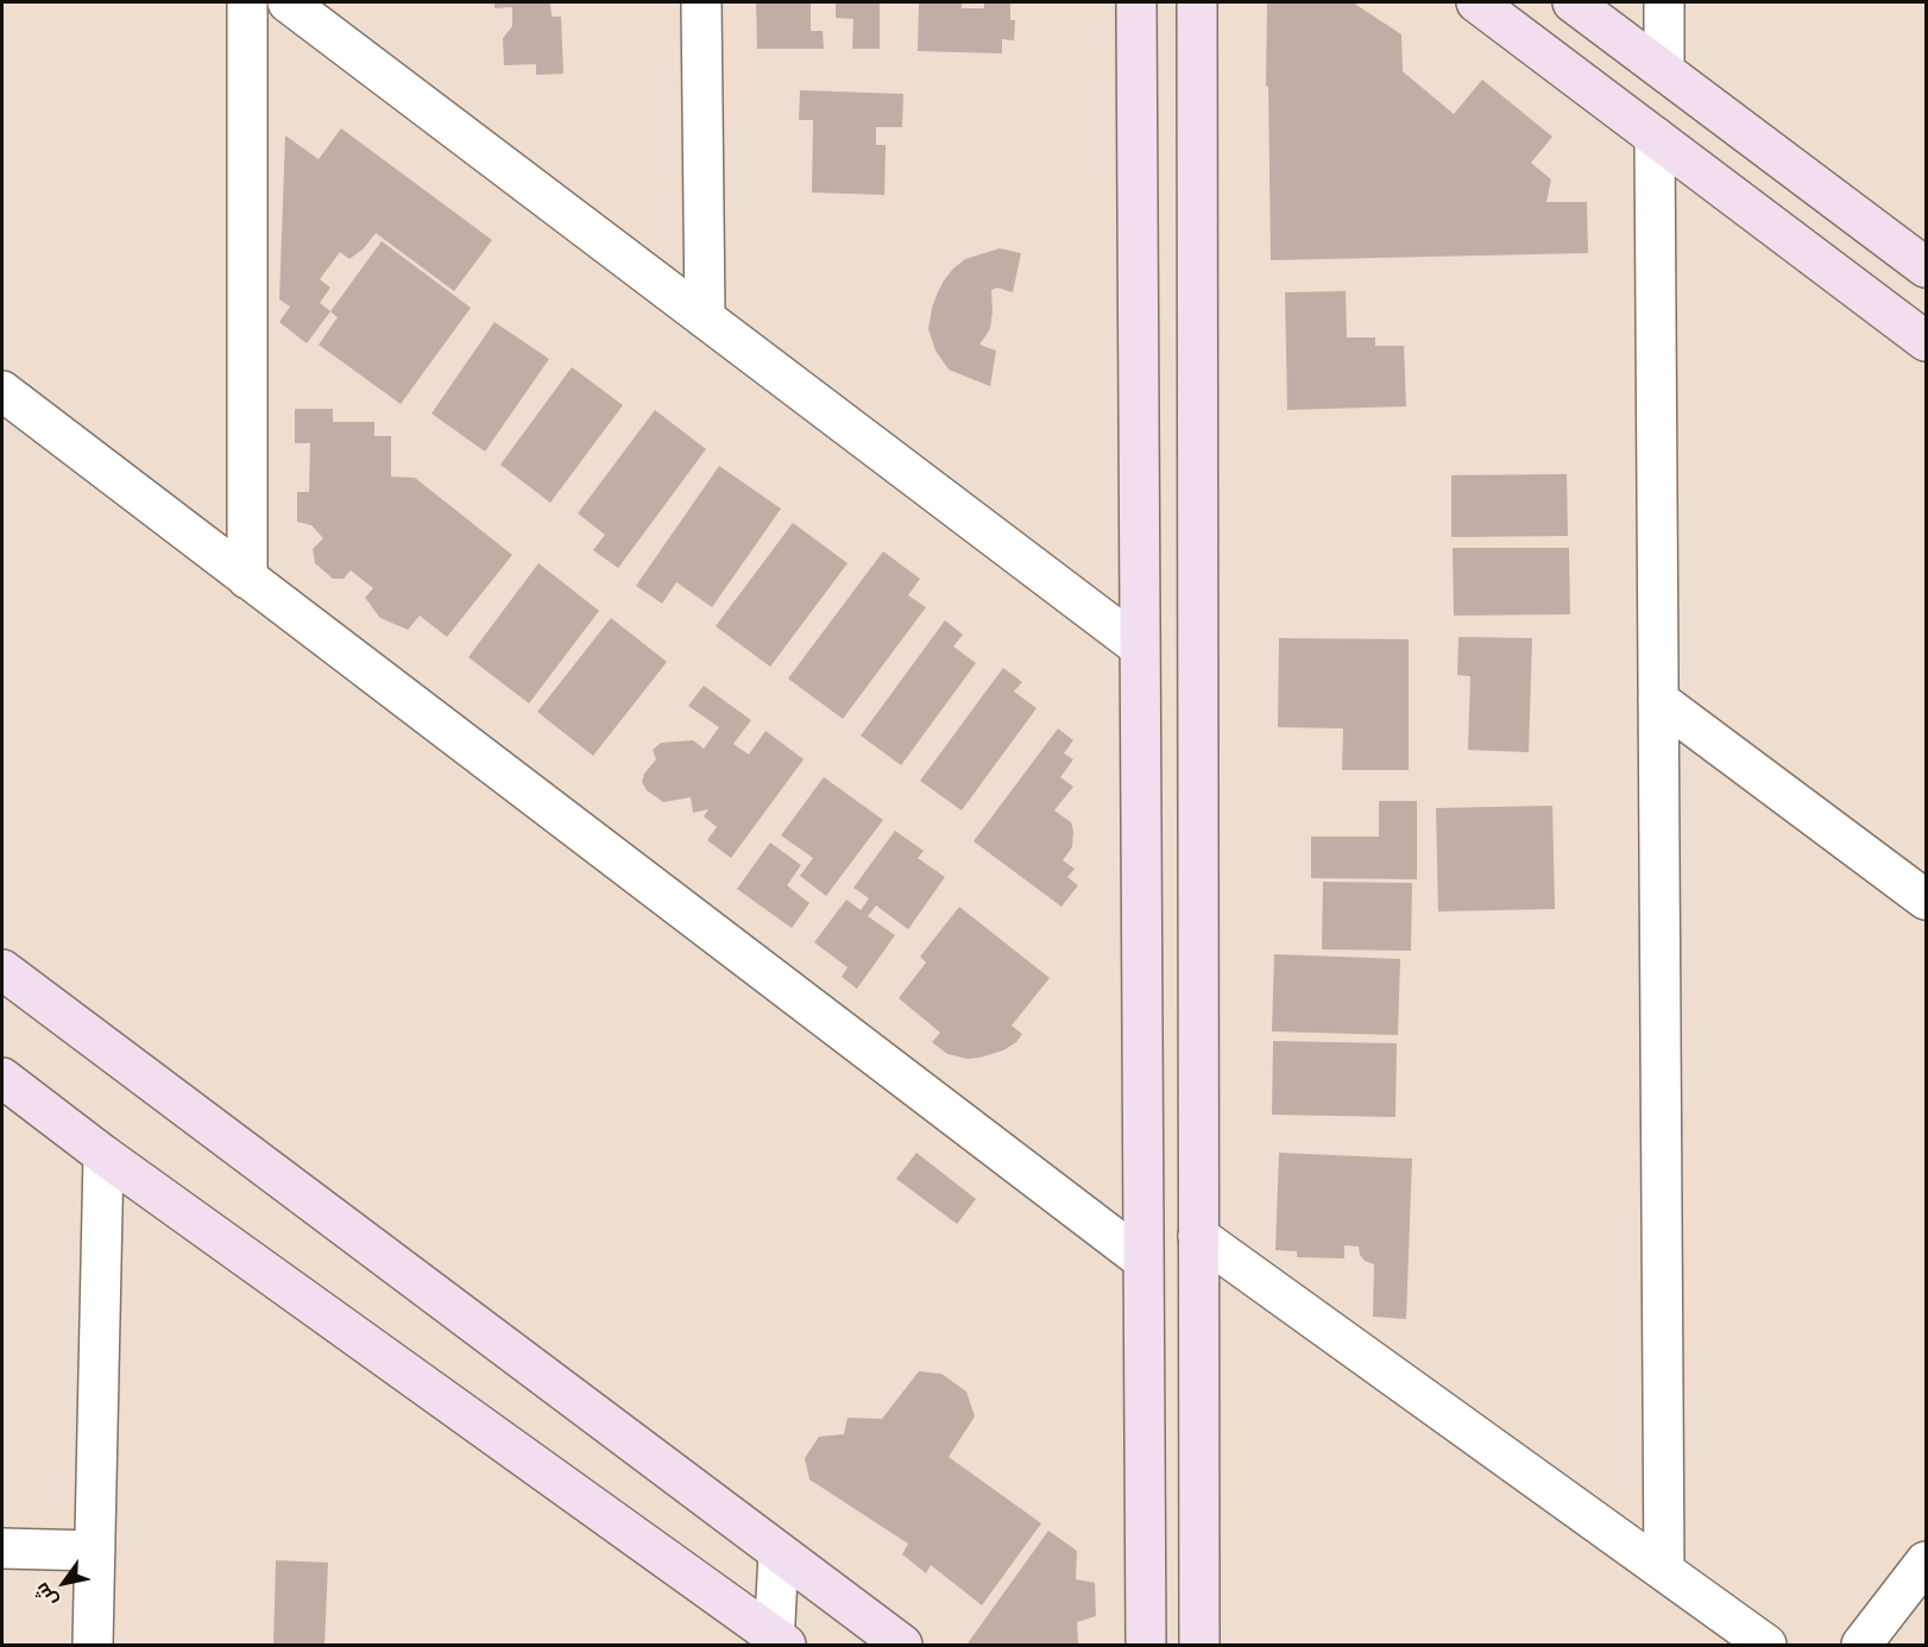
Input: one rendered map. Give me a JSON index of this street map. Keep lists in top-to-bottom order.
{
  "north": "bottom left"
}
